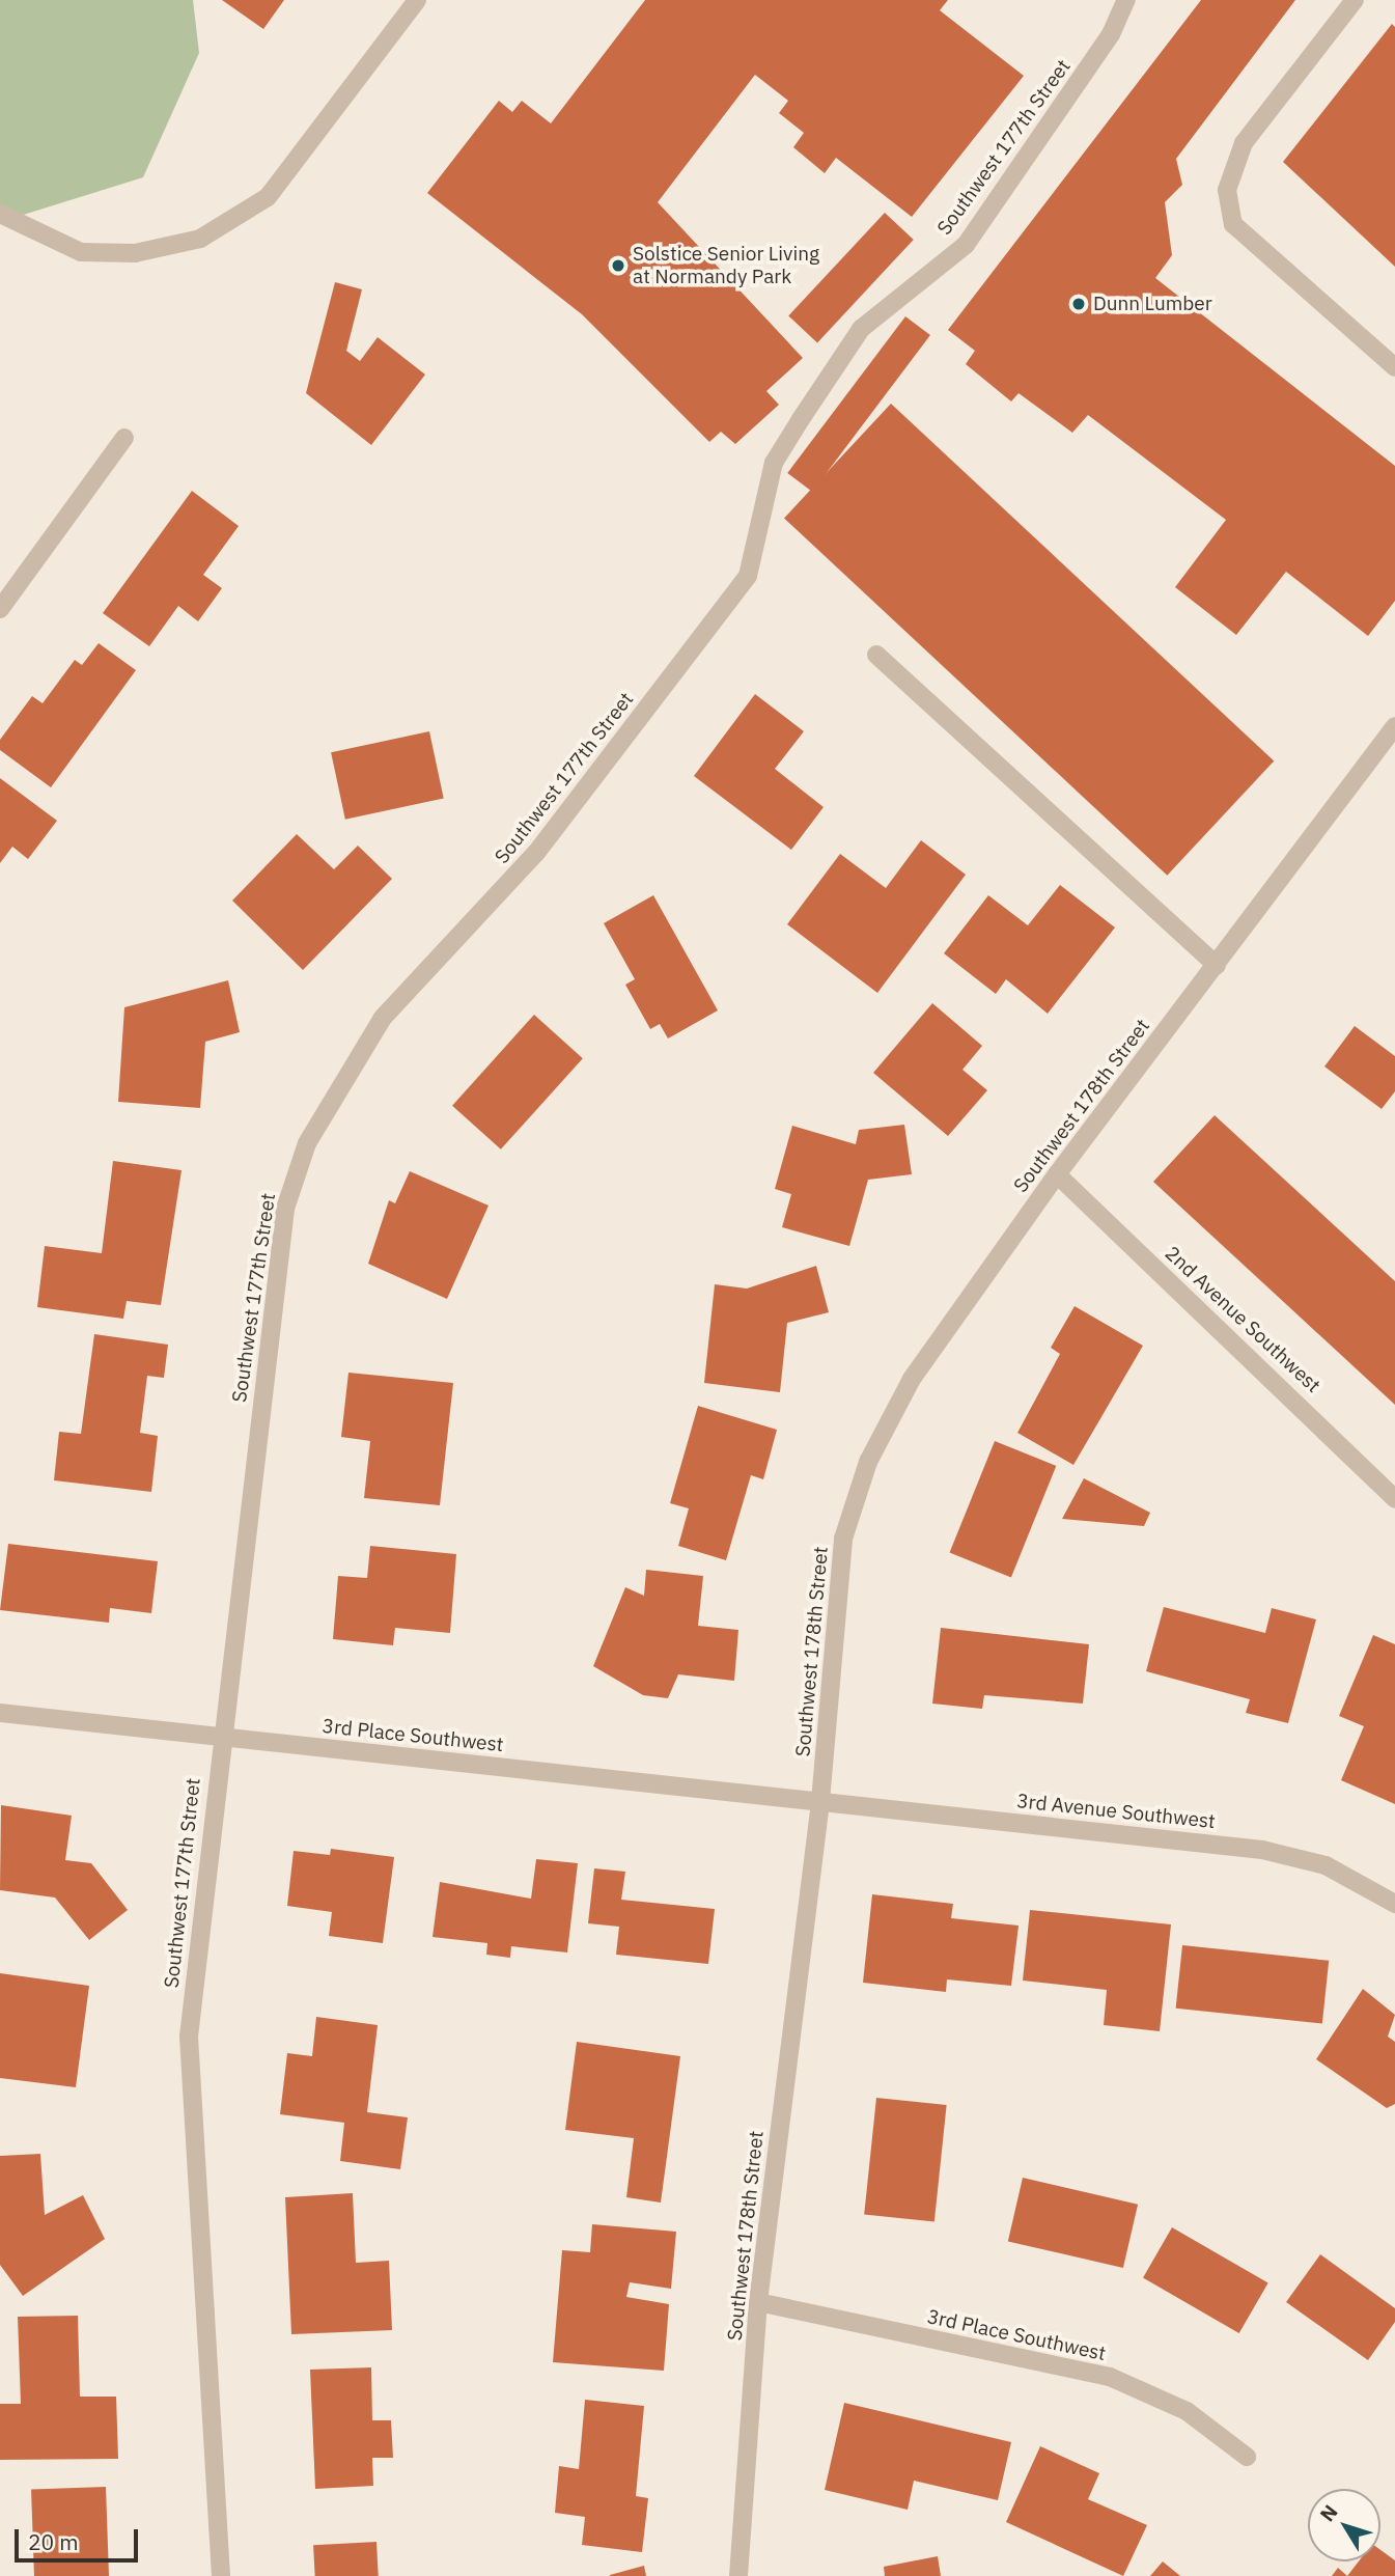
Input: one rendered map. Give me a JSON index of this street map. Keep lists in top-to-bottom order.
{
  "streets": {
    "street": [
      "Southwest 177th Street",
      "Southwest 178th Street",
      "2nd Avenue Southwest",
      "3rd Place Southwest",
      "3rd Avenue Southwest"
    ]
  },
  "crossings": [
    ["Southwest 177th Street", "3rd Place Southwest"],
    ["Southwest 178th Street", "2nd Avenue Southwest"],
    ["Southwest 178th Street", "3rd Place Southwest"],
    ["Southwest 178th Street", "3rd Avenue Southwest"],
    ["3rd Place Southwest", "3rd Avenue Southwest"]
  ],
  "places": ["Solstice Senior Living at Normandy Park", "Dunn Lumber"],
  "scale_bar": "20 m",
  "north": "top left"
}
